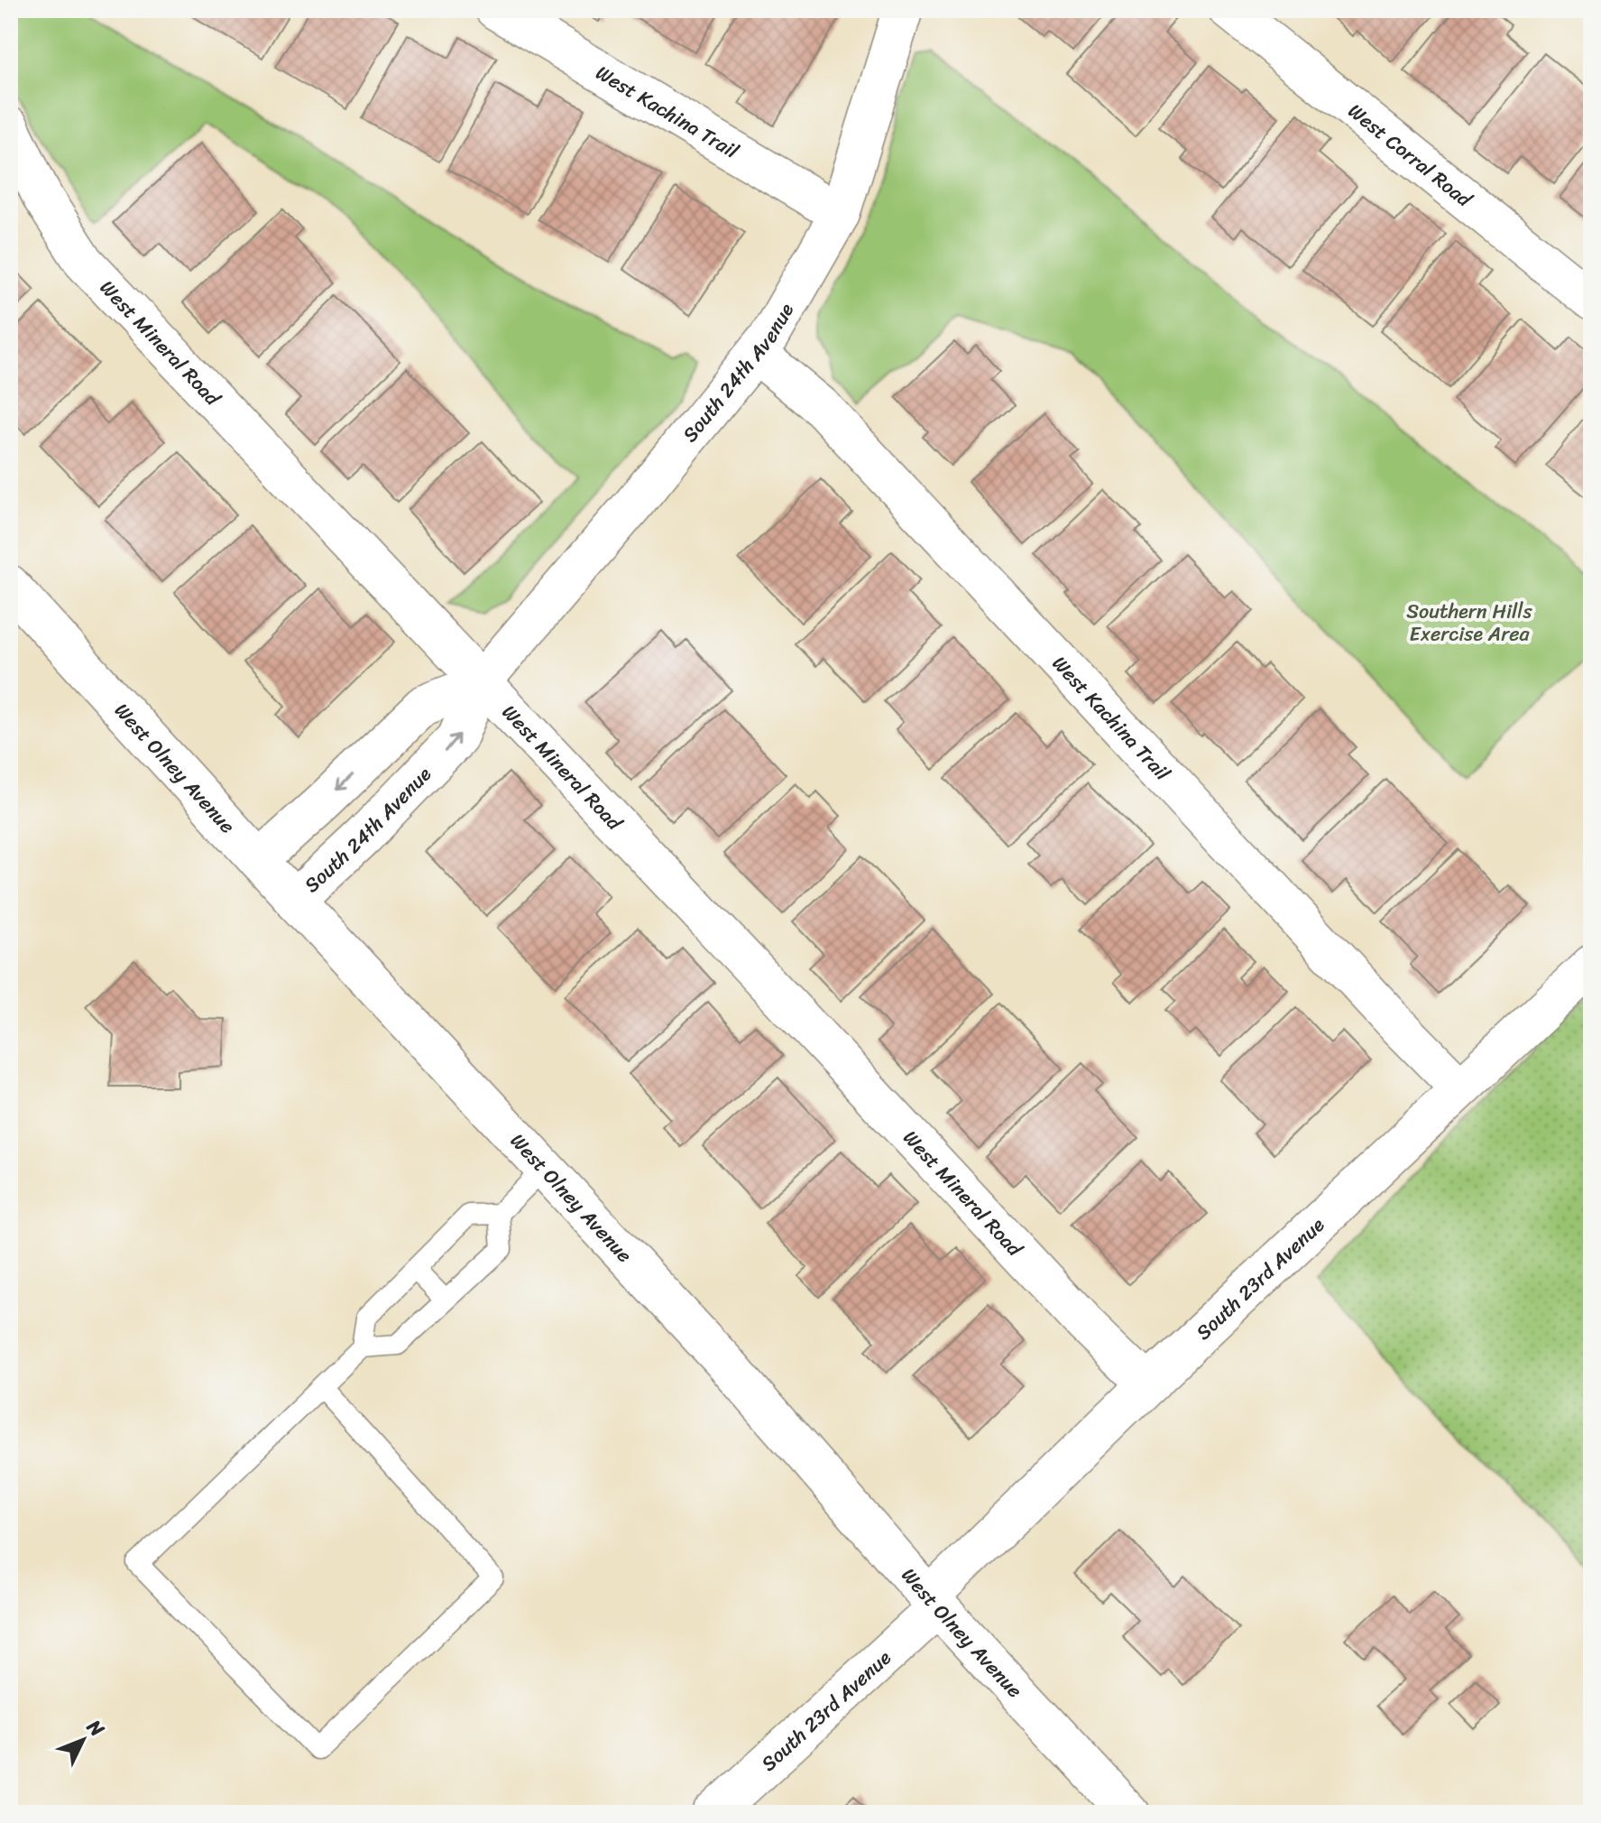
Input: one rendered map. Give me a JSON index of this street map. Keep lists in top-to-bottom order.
{
  "streets": {
    "street": [
      "West Kachina Trail",
      "West Corral Road",
      "West Mineral Road",
      "South 24th Avenue",
      "West Olney Avenue",
      "South 23rd Avenue"
    ]
  },
  "crossings": [
    ["West Kachina Trail", "South 24th Avenue"],
    ["West Kachina Trail", "South 23rd Avenue"],
    ["West Mineral Road", "South 24th Avenue"],
    ["West Mineral Road", "South 23rd Avenue"],
    ["South 24th Avenue", "West Olney Avenue"],
    ["West Olney Avenue", "South 23rd Avenue"]
  ],
  "parks": ["Southern Hills Exercise Area"],
  "north": "top right"
}
